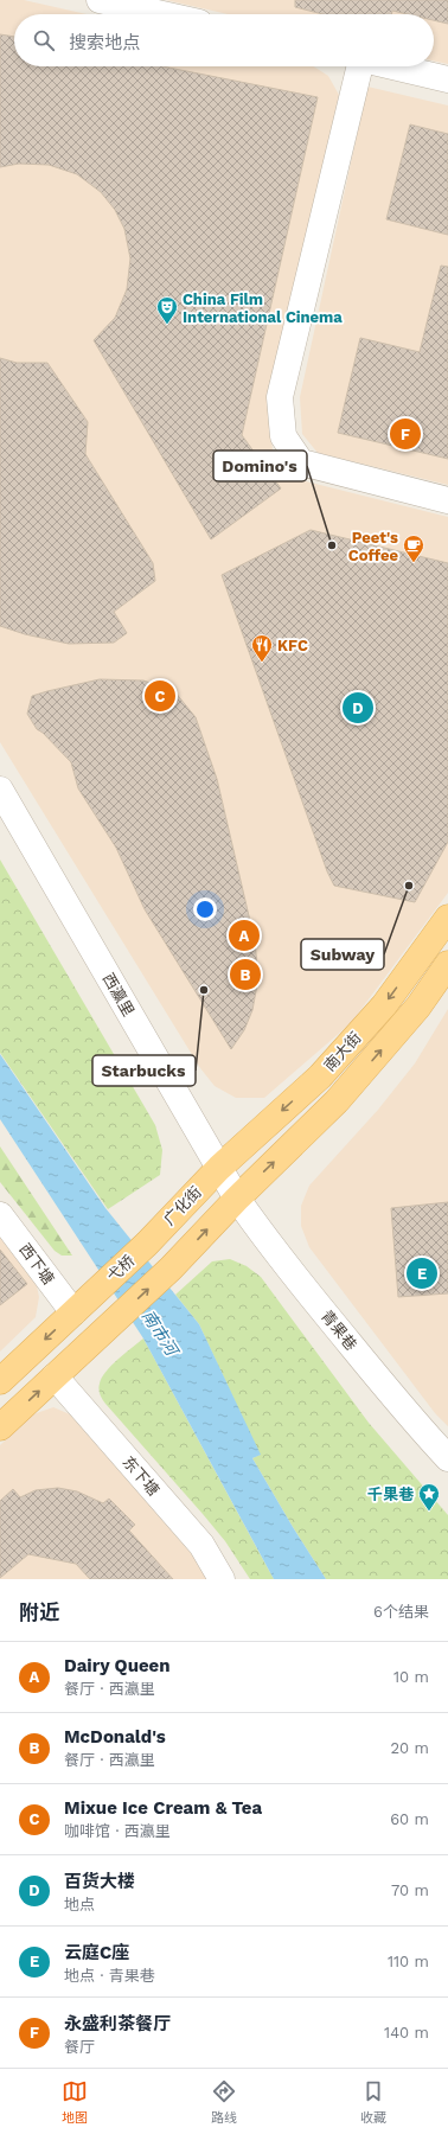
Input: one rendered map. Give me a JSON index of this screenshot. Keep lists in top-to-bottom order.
{
  "streets": {
    "main road": ["南大街", "广化街", "弋桥"],
    "street": [
      "西瀛里",
      "西下塘",
      "青果巷",
      "东下塘"
    ]
  },
  "crossings": [
    ["西瀛里", "南大街"],
    ["西瀛里", "广化街"],
    ["西瀛里", "青果巷"],
    ["南大街", "广化街"],
    ["南大街", "青果巷"],
    ["广化街", "弋桥"],
    ["西下塘", "弋桥"]
  ],
  "water": ["南市河"],
  "places": {
    "theatre": ["China Film International Cinema"],
    "other": ["Domino's", "Subway", "Starbucks"],
    "cafe": ["Peet's Coffee"],
    "restaurant": ["KFC"],
    "place": ["千果巷"]
  },
  "page": {
    "search": "搜索地点",
    "pins": [
      "F",
      "C",
      "D",
      "A",
      "B",
      "E"
    ],
    "heading": ["附近", "6个结果"],
    "list": [
      {
        "mark": "A",
        "name": "Dairy Queen",
        "note": "餐厅 · 西瀛里",
        "value": "10 m"
      },
      {
        "mark": "B",
        "name": "McDonald's",
        "note": "餐厅 · 西瀛里",
        "value": "20 m"
      },
      {
        "mark": "C",
        "name": "Mixue Ice Cream & Tea",
        "note": "咖啡馆 · 西瀛里",
        "value": "60 m"
      },
      {
        "mark": "D",
        "name": "百货大楼",
        "note": "地点",
        "value": "70 m"
      },
      {
        "mark": "E",
        "name": "云庭C座",
        "note": "地点 · 青果巷",
        "value": "110 m"
      },
      {
        "mark": "F",
        "name": "永盛利茶餐厅",
        "note": "餐厅",
        "value": "140 m"
      }
    ],
    "nav": ["地图", "路线", "收藏"]
  }
}
